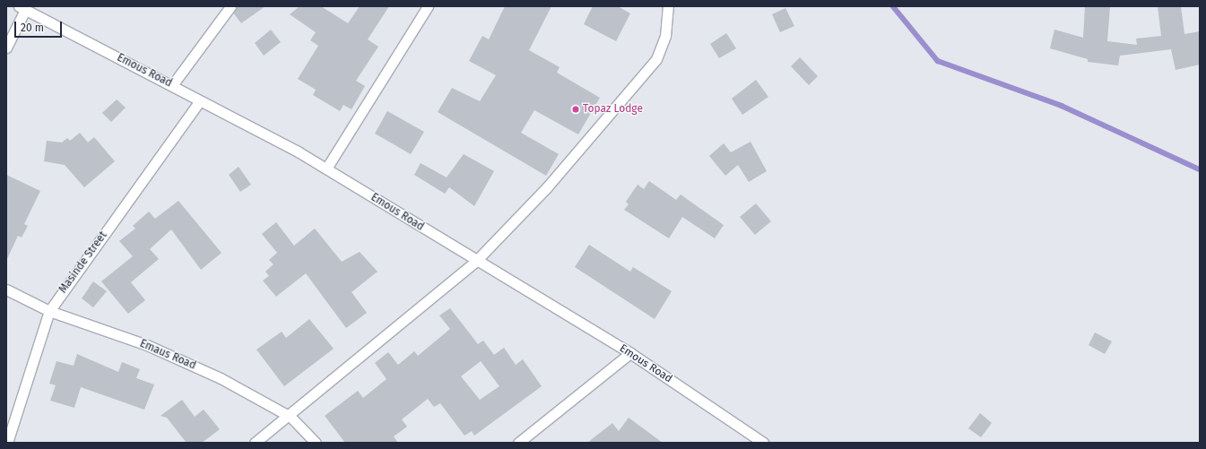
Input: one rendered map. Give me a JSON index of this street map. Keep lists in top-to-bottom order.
{
  "streets": {
    "street": ["Emous Road", "Masinde Street", "Emaus Road"]
  },
  "crossings": [
    ["Emous Road", "Masinde Street"],
    ["Masinde Street", "Emaus Road"]
  ],
  "places": ["Topaz Lodge"],
  "scale_bar": "20 m"
}
